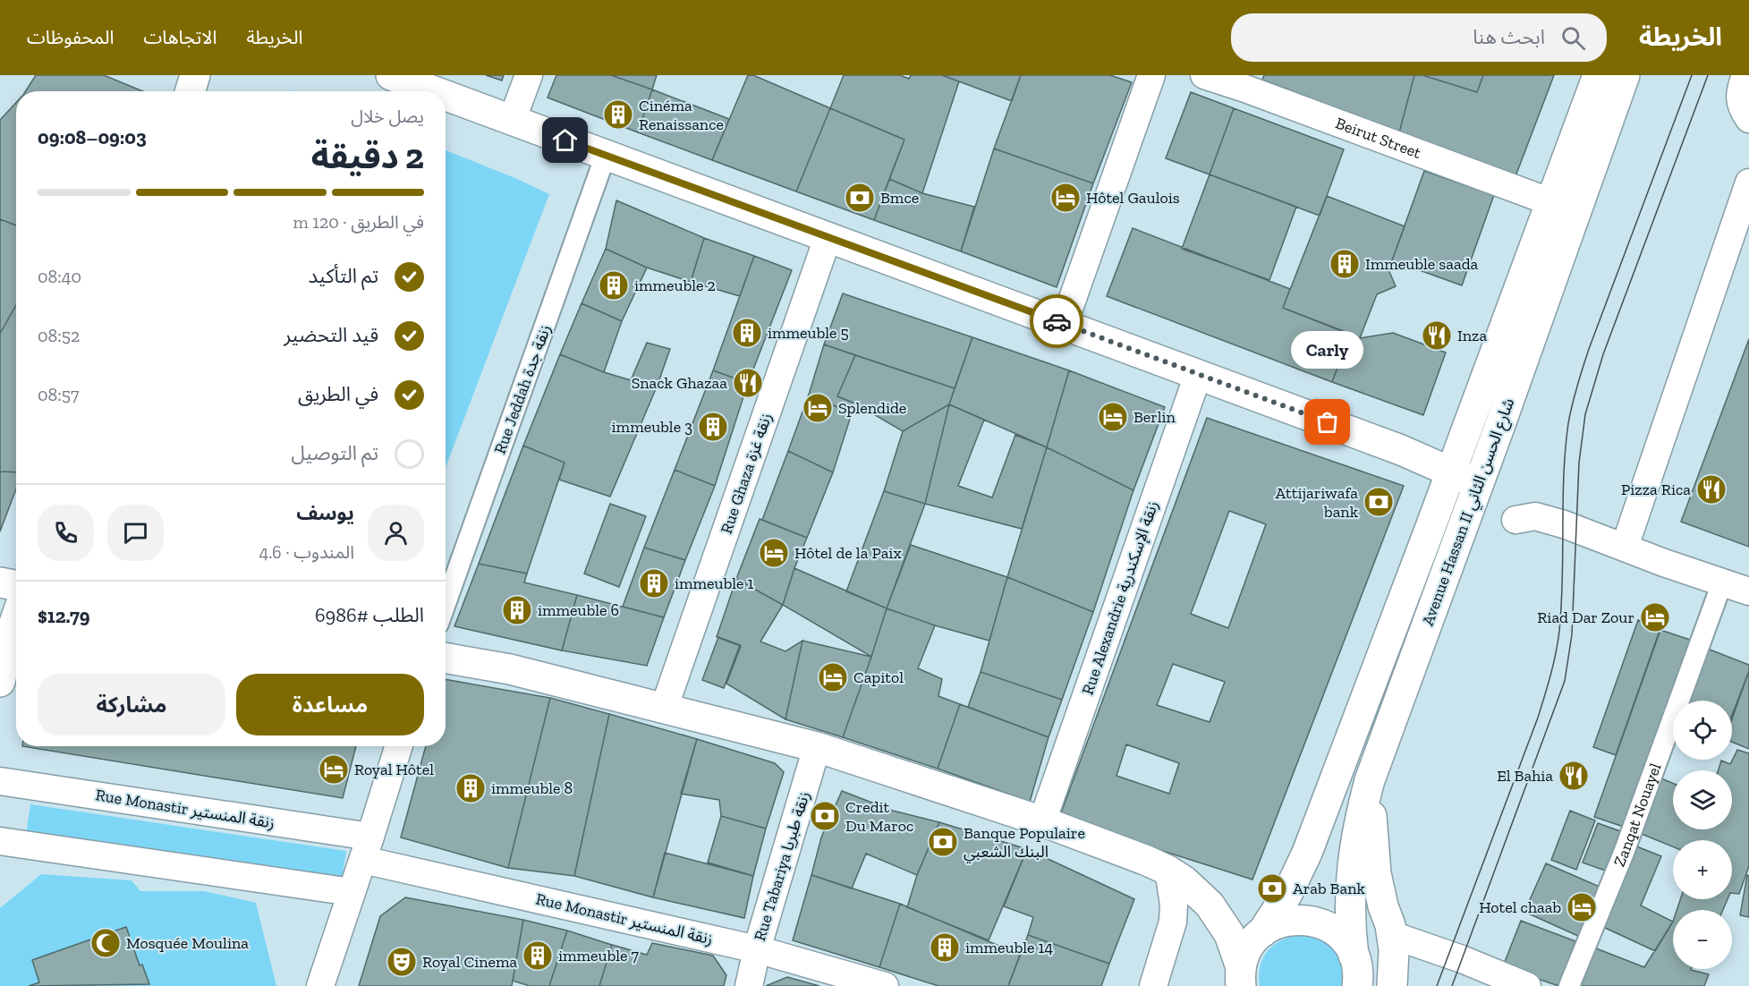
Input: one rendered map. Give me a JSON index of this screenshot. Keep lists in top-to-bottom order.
{
  "streets": {
    "main road": ["Avenue Hassan II شارع الحسن الثاني"],
    "street": [
      "Beirut Street",
      "Rue Jeddah زنقة جدة",
      "Rue Ghaza زنقة غزة",
      "Rue Alexandrie زنقة الإسكندرية",
      "Rue Monastir زنقة المنستير",
      "Zanqat Nouayel",
      "Rue Tabariya زنقة طبريا"
    ]
  },
  "crossings": [
    ["Beirut Street", "Avenue Hassan II شارع الحسن الثاني"],
    ["Rue Monastir زنقة المنستير", "Rue Tabariya زنقة طبريا"]
  ],
  "places": {
    "building": [
      "Cinéma Renaissance",
      "Immeuble saada",
      "immeuble 2",
      "immeuble 5",
      "immeuble 3",
      "immeuble 1",
      "immeuble 6",
      "immeuble 8",
      "immeuble 14",
      "immeuble 7"
    ],
    "bank": [
      "Bmce",
      "Attijariwafa bank",
      "Credit Du Maroc",
      "Banque Populaire البنك الشعبي",
      "Arab Bank"
    ],
    "hotel": [
      "Hôtel Gaulois",
      "Splendide",
      "Berlin",
      "Hôtel de la Paix",
      "Riad Dar Zour",
      "Capitol",
      "Royal Hôtel",
      "Hotel chaab"
    ],
    "restaurant": [
      "Inza",
      "Snack Ghazaa",
      "Pizza Rica",
      "El Bahia"
    ],
    "other": ["Carly"],
    "mosque": ["Mosquée Moulina"],
    "theatre": ["Royal Cinema"]
  },
  "page": {
    "header": "الخريطة",
    "search": "ابحث هنا",
    "nav": ["الخريطة", "الاتجاهات", "المحفوظات"],
    "heading": ["2 دقيقة", "يصل خلال", "09:03–09:08"],
    "panel": [
      "يوسف",
      "المندوب · 4.6",
      "الطلب #6986",
      "$12.79"
    ],
    "bar": "في الطريق · 120 m",
    "list": [
      ["تم التأكيد", "08:40"],
      ["قيد التحضير", "08:52"],
      ["في الطريق", "08:57"],
      "تم التوصيل"
    ],
    "bubble": "Carly",
    "buttons": ["مساعدة", "مشاركة"],
    "map_buttons": ["+", "−"]
  }
}
